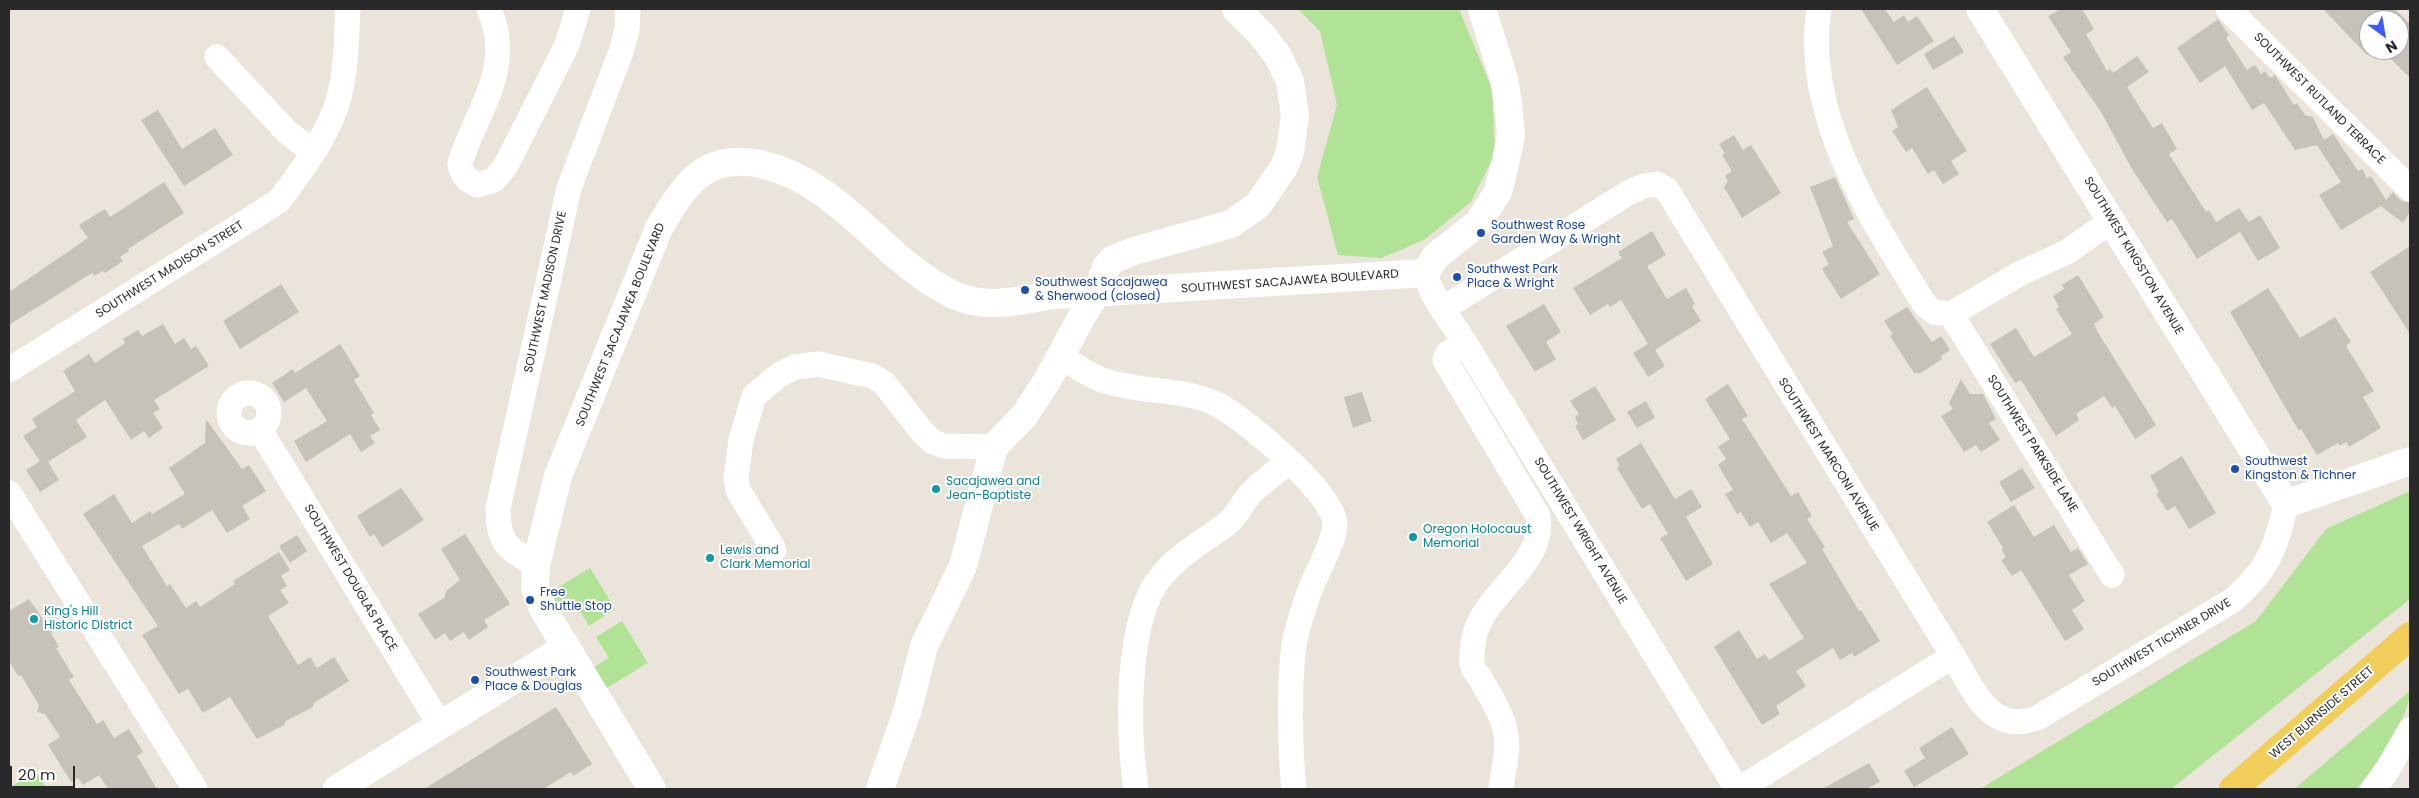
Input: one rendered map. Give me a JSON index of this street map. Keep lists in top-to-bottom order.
{
  "streets": {
    "main road": ["WEST BURNSIDE STREET"],
    "street": [
      "SOUTHWEST RUTLAND TERRACE",
      "SOUTHWEST KINGSTON AVENUE",
      "SOUTHWEST MADISON STREET",
      "SOUTHWEST SACAJAWEA BOULEVARD",
      "SOUTHWEST MADISON DRIVE",
      "SOUTHWEST PARKSIDE LANE",
      "SOUTHWEST MARCONI AVENUE",
      "SOUTHWEST WRIGHT AVENUE",
      "SOUTHWEST DOUGLAS PLACE",
      "SOUTHWEST TICHNER DRIVE"
    ]
  },
  "crossings": [
    ["SOUTHWEST KINGSTON AVENUE", "SOUTHWEST TICHNER DRIVE"],
    ["SOUTHWEST SACAJAWEA BOULEVARD", "SOUTHWEST MADISON DRIVE"],
    ["SOUTHWEST SACAJAWEA BOULEVARD", "SOUTHWEST WRIGHT AVENUE"],
    ["SOUTHWEST MARCONI AVENUE", "SOUTHWEST WRIGHT AVENUE"],
    ["SOUTHWEST MARCONI AVENUE", "SOUTHWEST TICHNER DRIVE"]
  ],
  "places": [
    "Southwest Rose Garden Way & Wright",
    "Southwest Park Place & Wright",
    "Southwest Sacajawea & Sherwood (closed)",
    "Southwest Kingston & Tichner",
    "Sacajawea and Jean-Baptiste",
    "Oregon Holocaust Memorial",
    "Lewis and Clark Memorial",
    "Free Shuttle Stop",
    "King's Hill Historic District",
    "Southwest Park Place & Douglas"
  ],
  "scale_bar": "20 m",
  "north": "bottom right"
}
